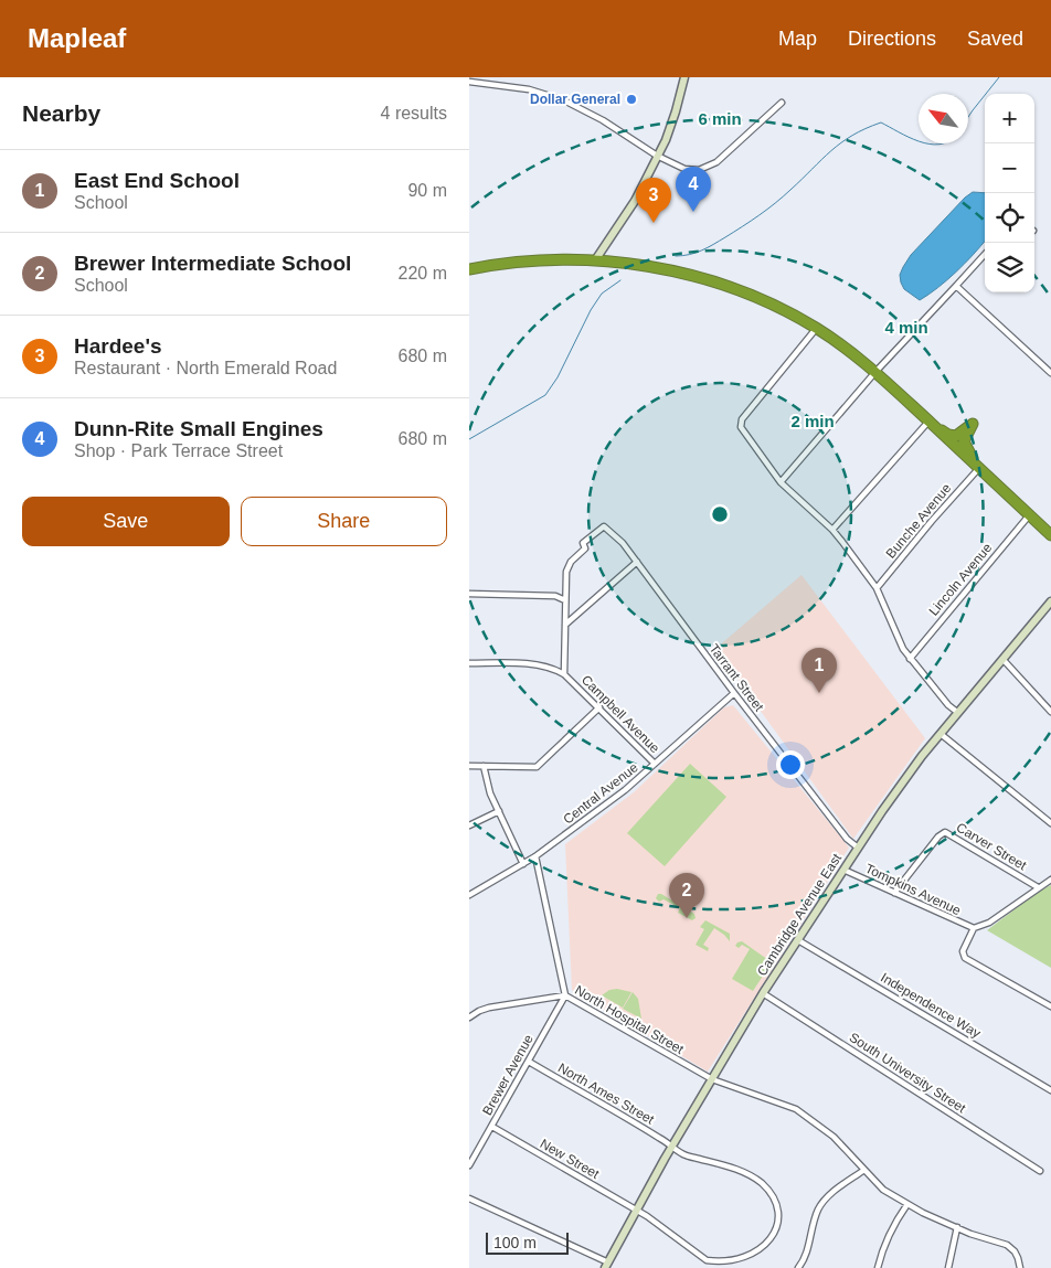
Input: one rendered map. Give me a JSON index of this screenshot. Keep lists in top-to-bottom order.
{
  "streets": {
    "main road": ["Cambridge Avenue East"],
    "street": [
      "Bunche Avenue",
      "Lincoln Avenue",
      "Tarrant Street",
      "Campbell Avenue",
      "Central Avenue",
      "Carver Street",
      "Tompkins Avenue",
      "Independence Way",
      "North Hospital Street",
      "South University Street",
      "Brewer Avenue",
      "North Ames Street",
      "New Street"
    ]
  },
  "crossings": [
    ["Tarrant Street", "Campbell Avenue"],
    ["Tarrant Street", "Central Avenue"],
    ["Tarrant Street", "Cambridge Avenue East"],
    ["Campbell Avenue", "Central Avenue"],
    ["Carver Street", "Tompkins Avenue"],
    ["Tompkins Avenue", "Cambridge Avenue East"],
    ["Cambridge Avenue East", "Independence Way"],
    ["Cambridge Avenue East", "North Hospital Street"],
    ["Cambridge Avenue East", "South University Street"],
    ["Cambridge Avenue East", "North Ames Street"],
    ["Cambridge Avenue East", "New Street"],
    ["North Hospital Street", "Brewer Avenue"],
    ["Brewer Avenue", "North Ames Street"],
    ["Brewer Avenue", "New Street"]
  ],
  "places": ["Dollar General"],
  "scale_bar": "100 m",
  "north": "top left",
  "page": {
    "header": "Mapleaf",
    "nav": ["Map", "Directions", "Saved"],
    "heading": ["Nearby", "4 results"],
    "map_buttons": ["+", "−"],
    "list": [
      {
        "mark": "1",
        "name": "East End School",
        "note": "School",
        "value": "90 m"
      },
      {
        "mark": "2",
        "name": "Brewer Intermediate School",
        "note": "School",
        "value": "220 m"
      },
      {
        "mark": "3",
        "name": "Hardee's",
        "note": "Restaurant · North Emerald Road",
        "value": "680 m"
      },
      {
        "mark": "4",
        "name": "Dunn-Rite Small Engines",
        "note": "Shop · Park Terrace Street",
        "value": "680 m"
      }
    ],
    "pins": [
      "4",
      "3",
      "1",
      "2"
    ],
    "buttons": ["Save", "Share"],
    "scale": "100 m"
  },
  "rings": ["6 min", "4 min", "2 min"]
}
